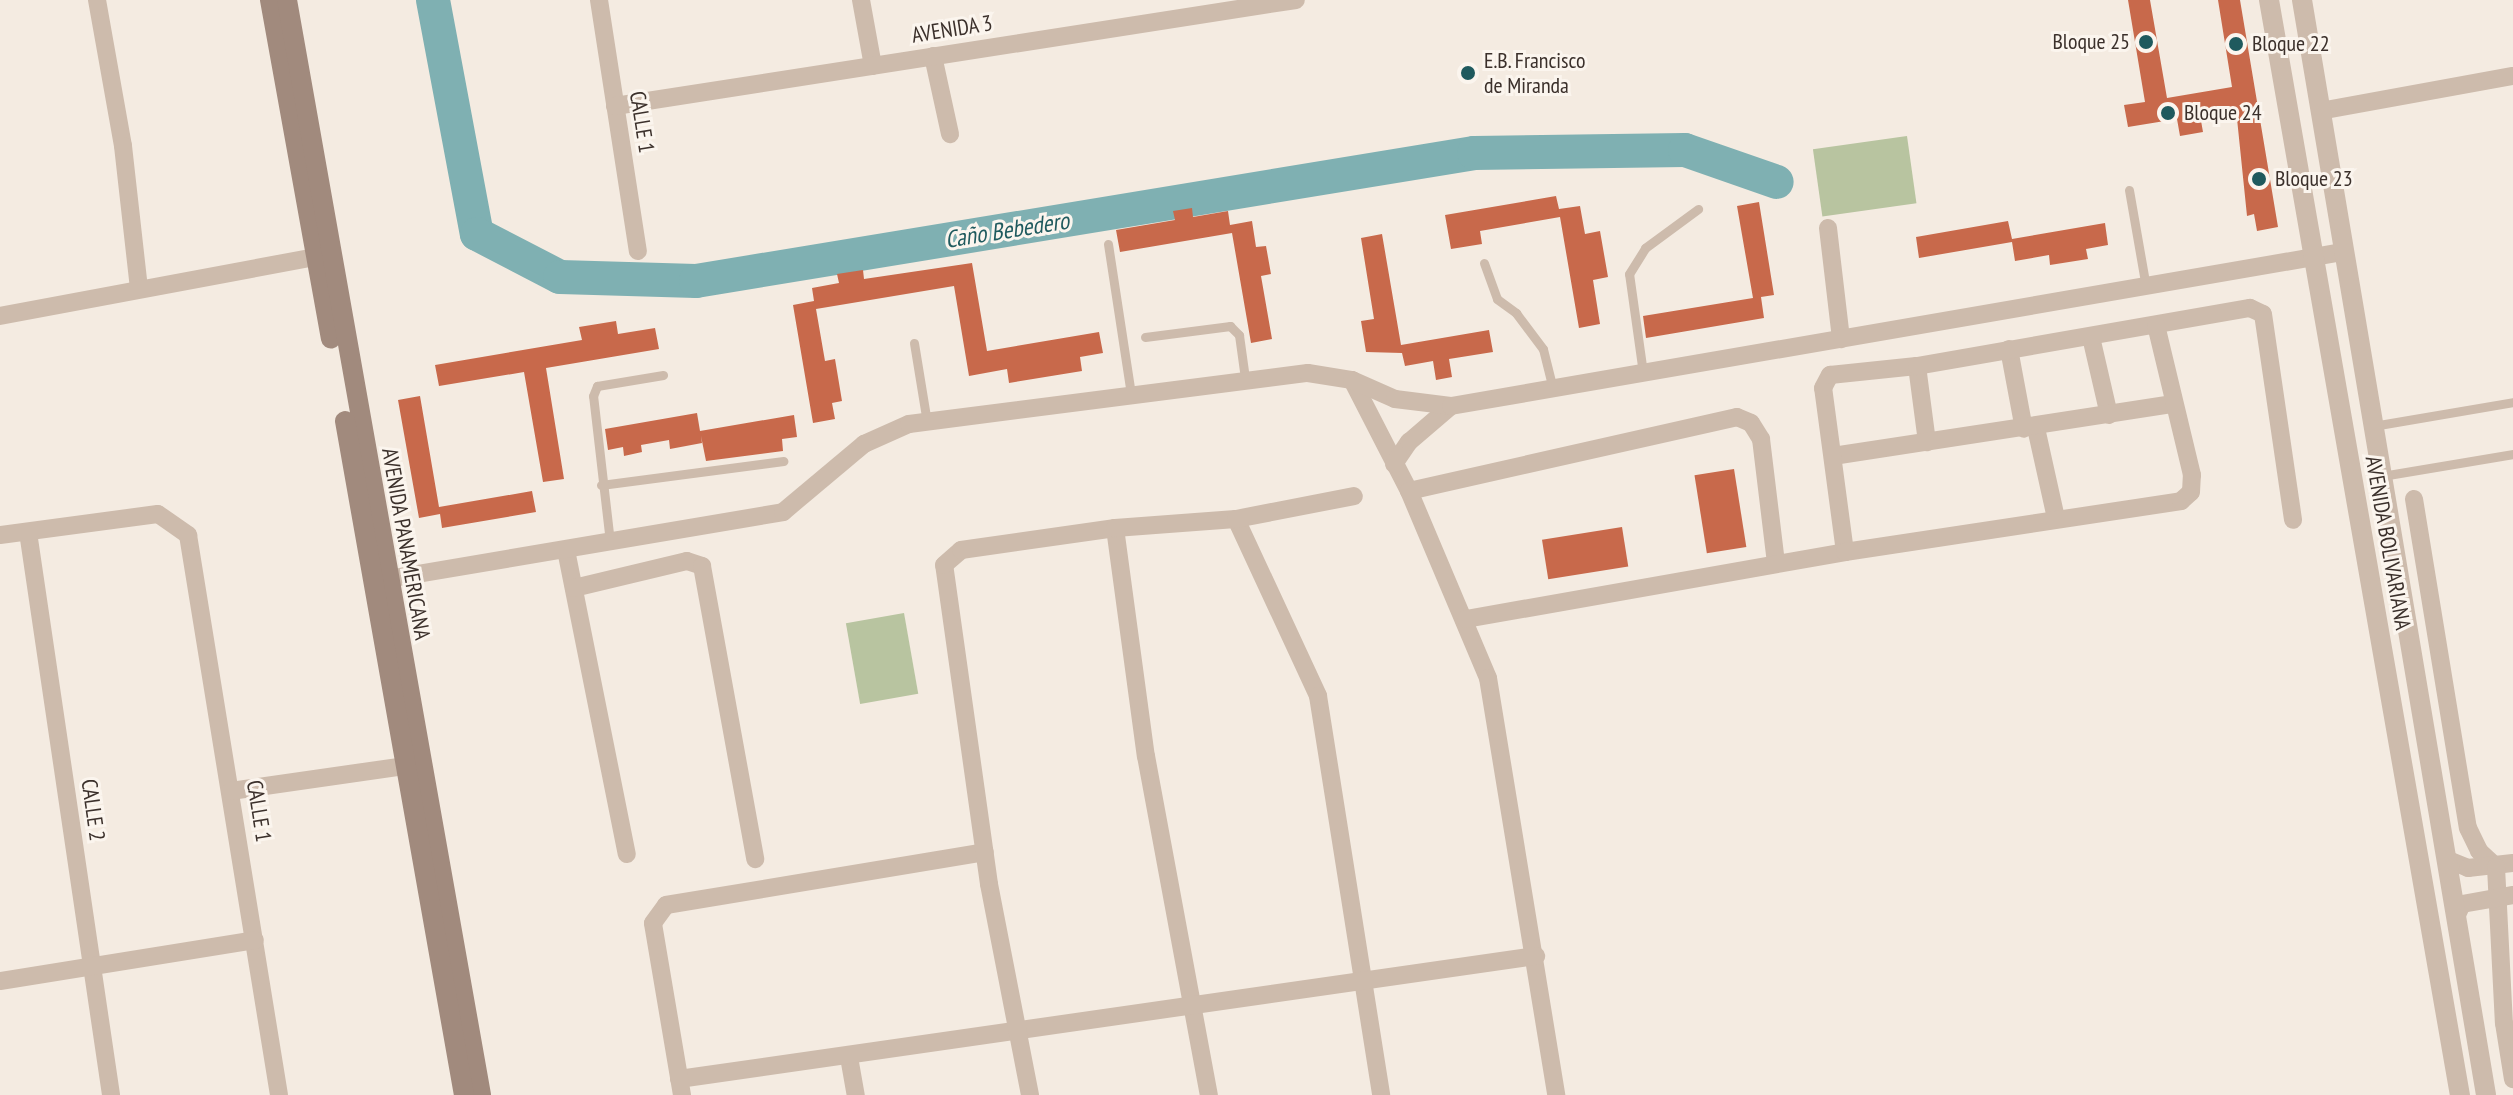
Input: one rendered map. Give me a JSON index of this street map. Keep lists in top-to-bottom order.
{
  "streets": {
    "main road": ["AVENIDA PANAMERICANA"],
    "street": [
      "AVENIDA 3",
      "CALLE 1",
      "AVENIDA BOLIVARIANA",
      "CALLE 2"
    ]
  },
  "crossings": [
    ["AVENIDA 3", "CALLE 1"],
    ["CALLE 1", "CALLE 2"]
  ],
  "water": ["Caño Bebedero"],
  "places": [
    "Bloque 25",
    "Bloque 22",
    "E.B. Francisco de Miranda",
    "Bloque 24",
    "Bloque 23"
  ]
}
